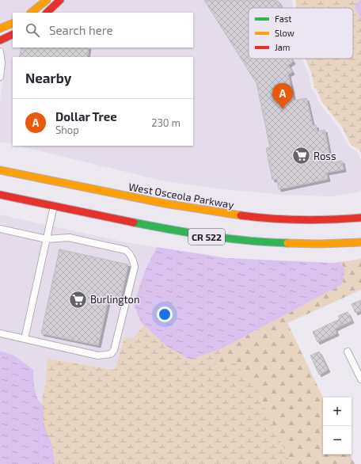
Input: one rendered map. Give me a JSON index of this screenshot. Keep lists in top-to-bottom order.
{
  "streets": {
    "main road": ["West Osceola Parkway", "CR 522"]
  },
  "places": {
    "supermarket": ["Ross", "Burlington"]
  },
  "legend": ["Fast", "Slow", "Jam"],
  "page": {
    "search": "Search here",
    "heading": "Nearby",
    "pins": "A",
    "list": [
      {
        "mark": "A",
        "name": "Dollar Tree",
        "note": "Shop",
        "value": "230 m"
      }
    ],
    "map_buttons": ["+", "−"]
  }
}
